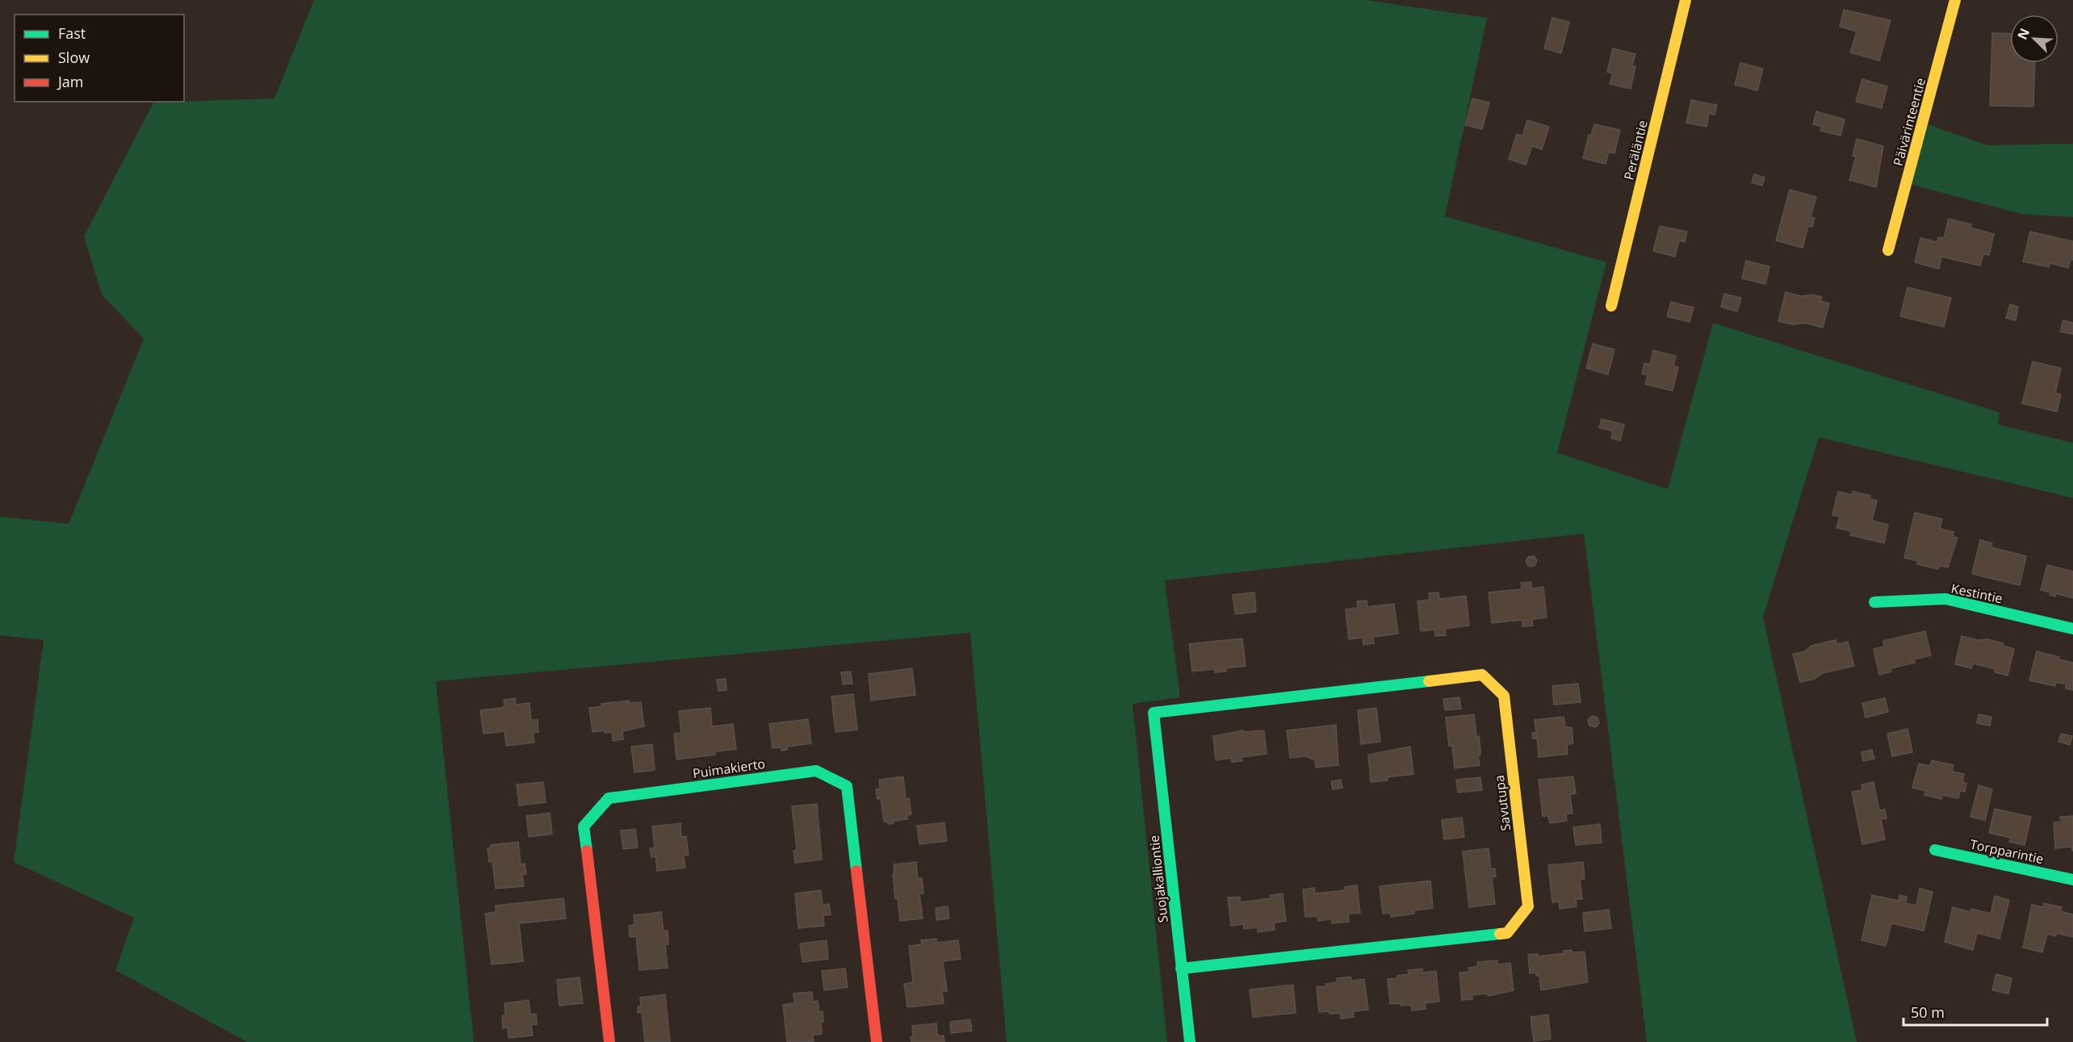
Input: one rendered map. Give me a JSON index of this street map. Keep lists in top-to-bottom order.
{
  "streets": {
    "street": [
      "Päivärinteentie",
      "Peräläntie",
      "Kestintie",
      "Puimakierto",
      "Savutupa",
      "Torpparintie",
      "Suojakalliontie"
    ]
  },
  "crossings": [
    ["Savutupa", "Suojakalliontie"]
  ],
  "legend": ["Fast", "Slow", "Jam"],
  "scale_bar": "50 m",
  "north": "top left"
}
